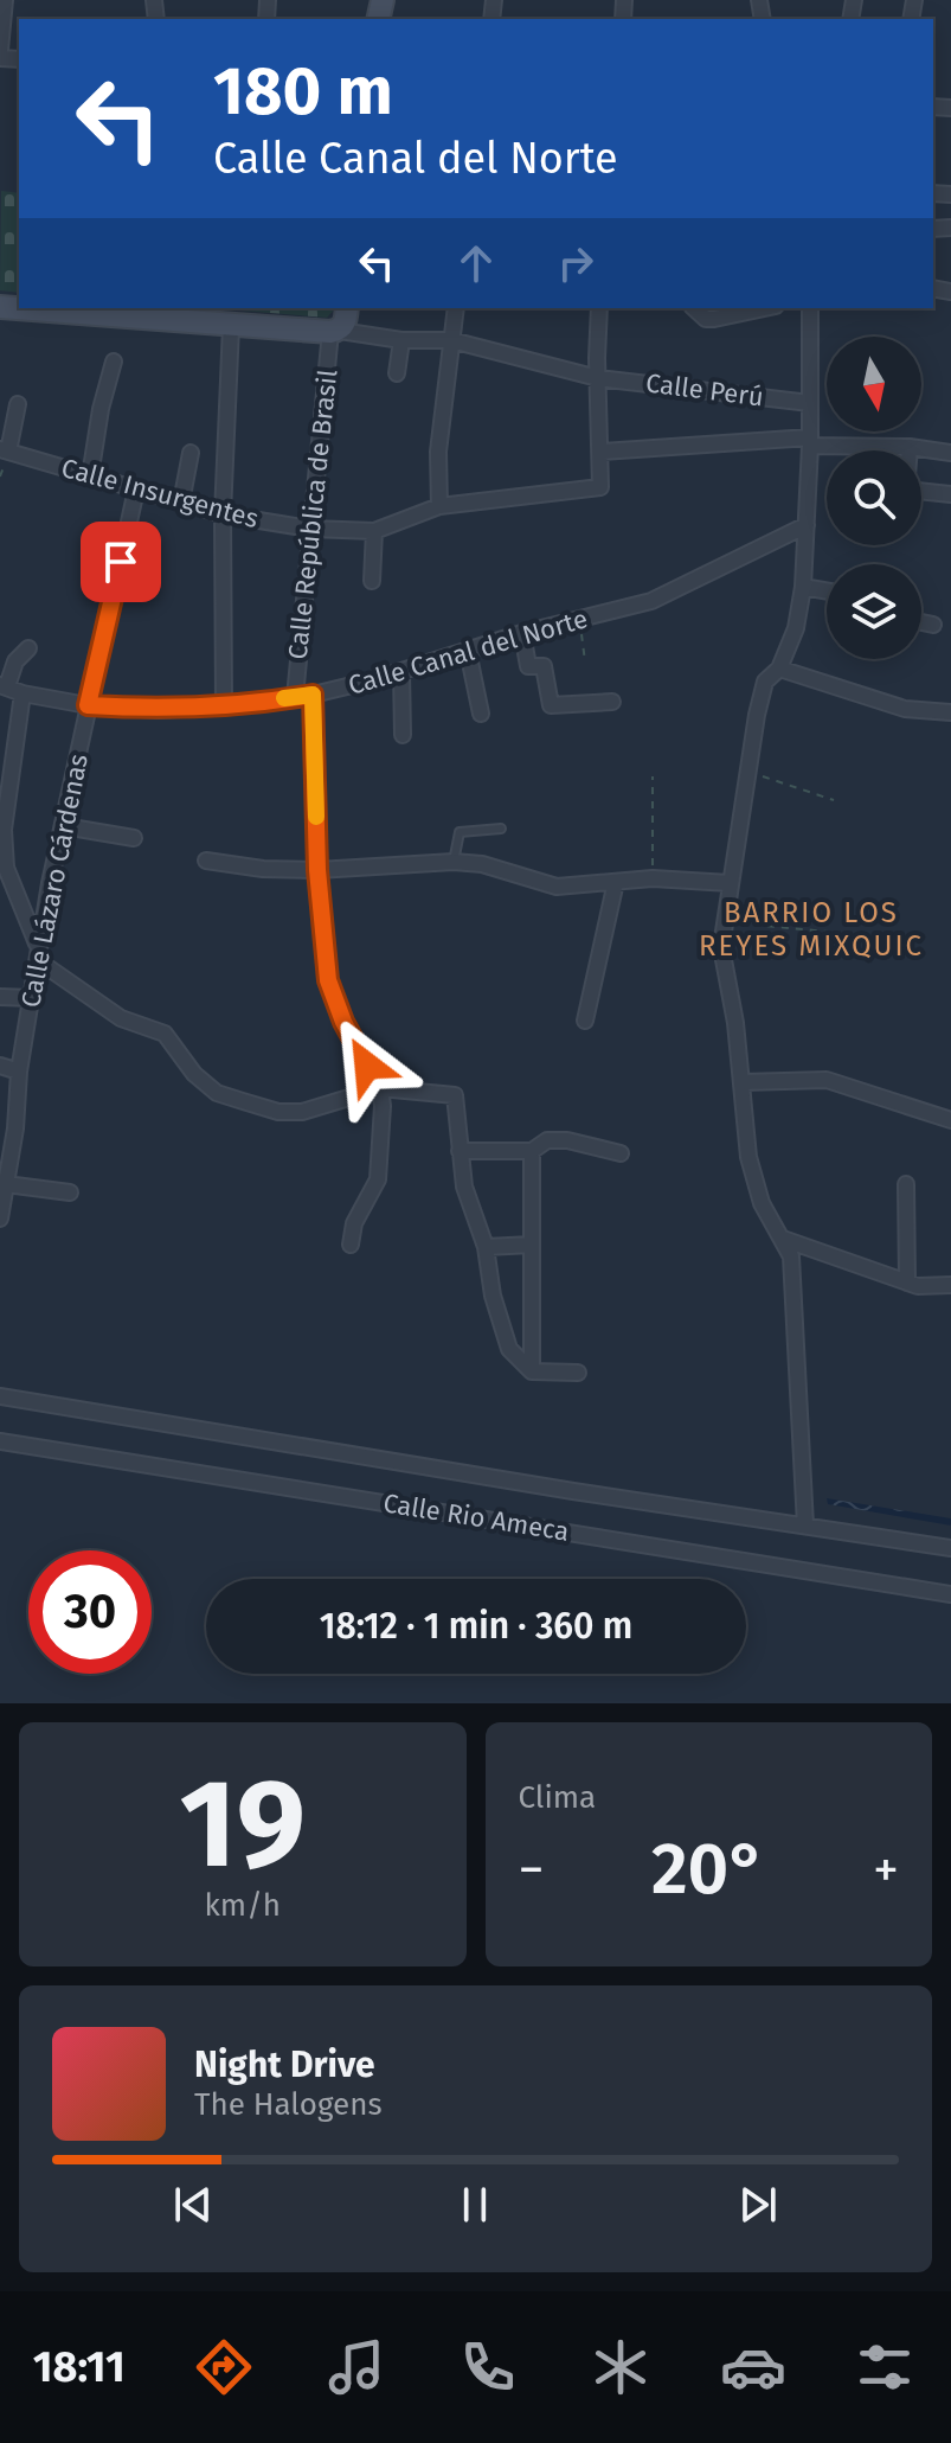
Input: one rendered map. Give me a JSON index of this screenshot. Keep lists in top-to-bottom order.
{
  "streets": {
    "street": [
      "Calle Perú",
      "Calle Insurgentes",
      "Calle República de Brasil",
      "Calle Canal del Norte",
      "Calle Lázaro Cárdenas",
      "Calle Rio Ameca"
    ]
  },
  "crossings": [
    ["Calle Perú", "Calle República de Brasil"],
    ["Calle Insurgentes", "Calle República de Brasil"],
    ["Calle Insurgentes", "Calle Lázaro Cárdenas"],
    ["Calle República de Brasil", "Calle Canal del Norte"],
    ["Calle Canal del Norte", "Calle Lázaro Cárdenas"]
  ],
  "districts": ["BARRIO LOS REYES MIXQUIC"],
  "north": "bottom",
  "page": {
    "turn": ["180 m", "Calle Canal del Norte"],
    "limit": "30",
    "trip": "18:12 · 1 min · 360 m",
    "tile": [
      ["19", "km/h"],
      "Clima"
    ],
    "heat": ["−", "20°", "+"],
    "song": ["Night Drive", "The Halogens"],
    "tabs": "18:11"
  }
}
